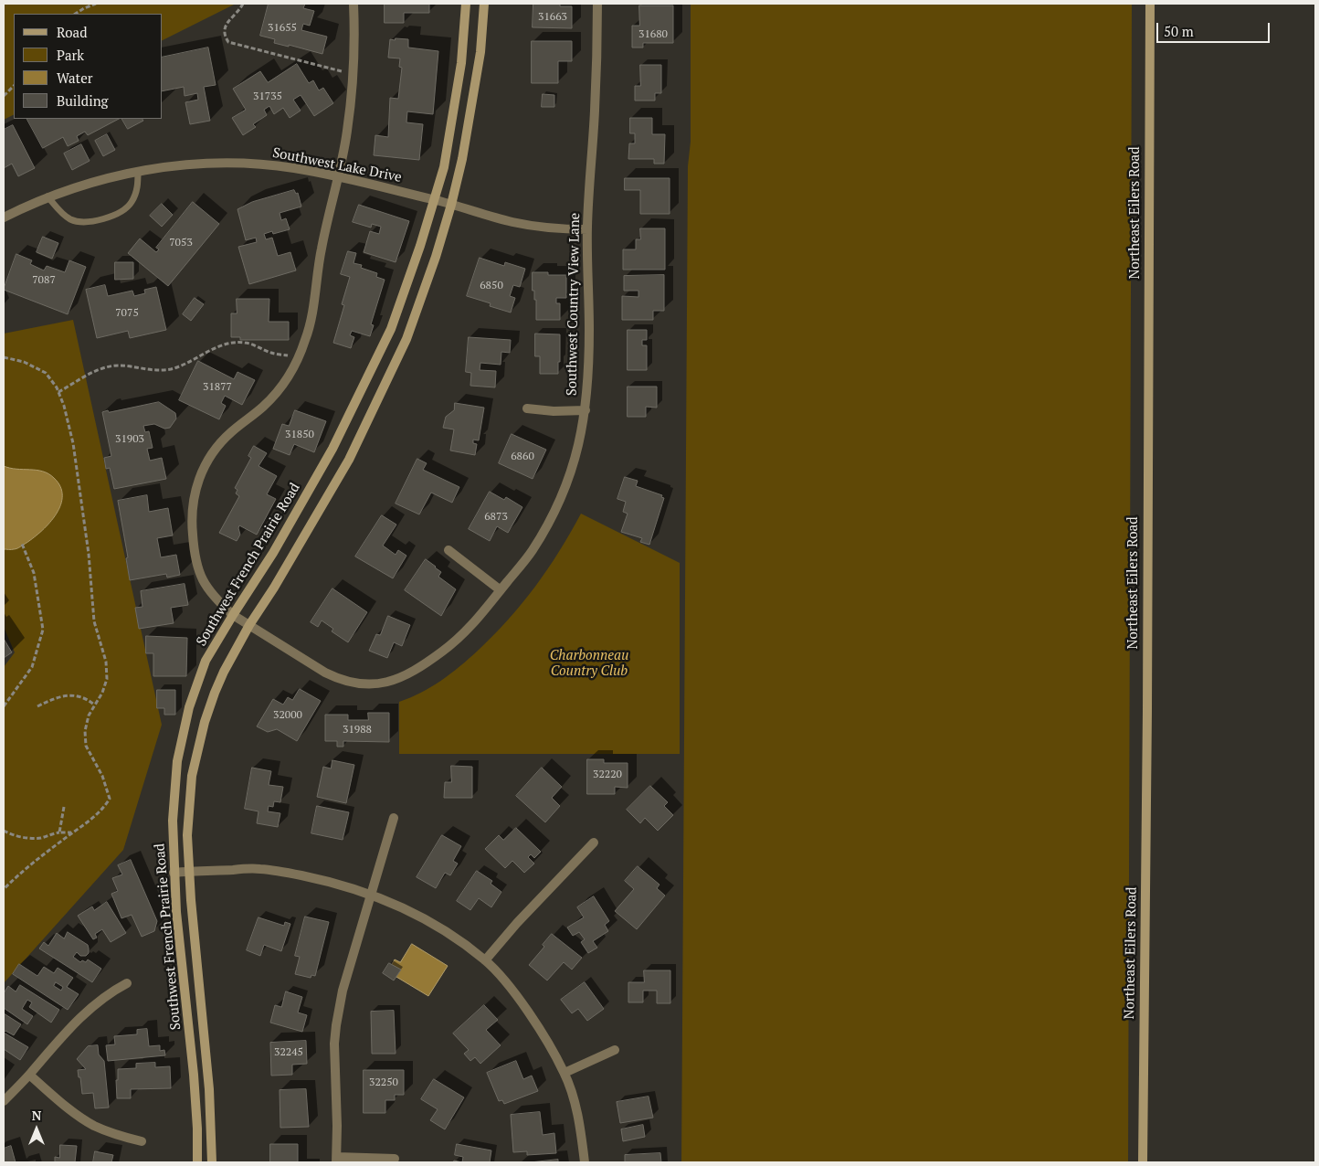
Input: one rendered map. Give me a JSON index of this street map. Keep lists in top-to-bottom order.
{
  "streets": {
    "street": [
      "Southwest Lake Drive",
      "Northeast Eilers Road",
      "Southwest Country View Lane",
      "Southwest French Prairie Road"
    ]
  },
  "crossings": [
    ["Southwest Lake Drive", "Southwest Country View Lane"],
    ["Southwest Lake Drive", "Southwest French Prairie Road"],
    ["Southwest Country View Lane", "Southwest French Prairie Road"]
  ],
  "parks": ["Charbonneau Country Club"],
  "house_numbers": [
    "31663",
    "31655",
    "31680",
    "31735",
    "7053",
    "7087",
    "6850",
    "7075",
    "31877",
    "31850",
    "31903",
    "6860",
    "6873",
    "32000",
    "31988",
    "32220",
    "32245",
    "32250"
  ],
  "legend": [
    "Road",
    "Park",
    "Water",
    "Building"
  ],
  "scale_bar": "50 m",
  "north": "top"
}
